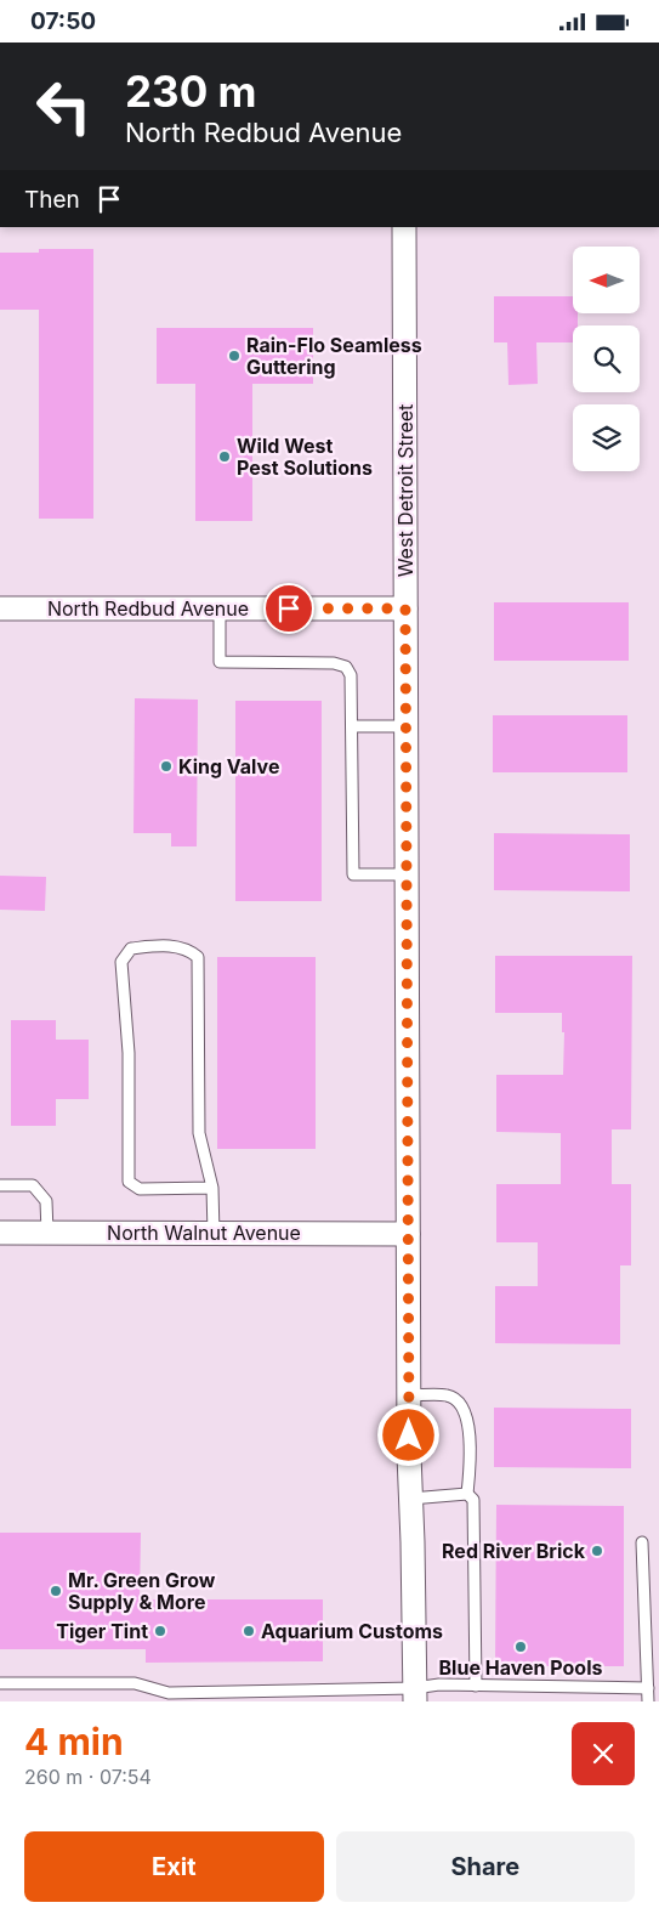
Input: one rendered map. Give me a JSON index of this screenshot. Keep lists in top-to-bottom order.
{
  "streets": {
    "street": ["West Detroit Street", "North Redbud Avenue", "North Walnut Avenue"]
  },
  "crossings": [
    ["West Detroit Street", "North Redbud Avenue"],
    ["West Detroit Street", "North Walnut Avenue"]
  ],
  "places": [
    "Rain-Flo Seamless Guttering",
    "Wild West Pest Solutions",
    "King Valve",
    "Red River Brick",
    "Mr. Green Grow Supply & More",
    "Tiger Tint",
    "Aquarium Customs",
    "Blue Haven Pools"
  ],
  "north": "left",
  "page": {
    "status": "07:50",
    "turn": ["230 m", "North Redbud Avenue"],
    "then": "Then",
    "heading": ["4 min", "260 m · 07:54"],
    "buttons": ["Exit", "Share"]
  }
}
